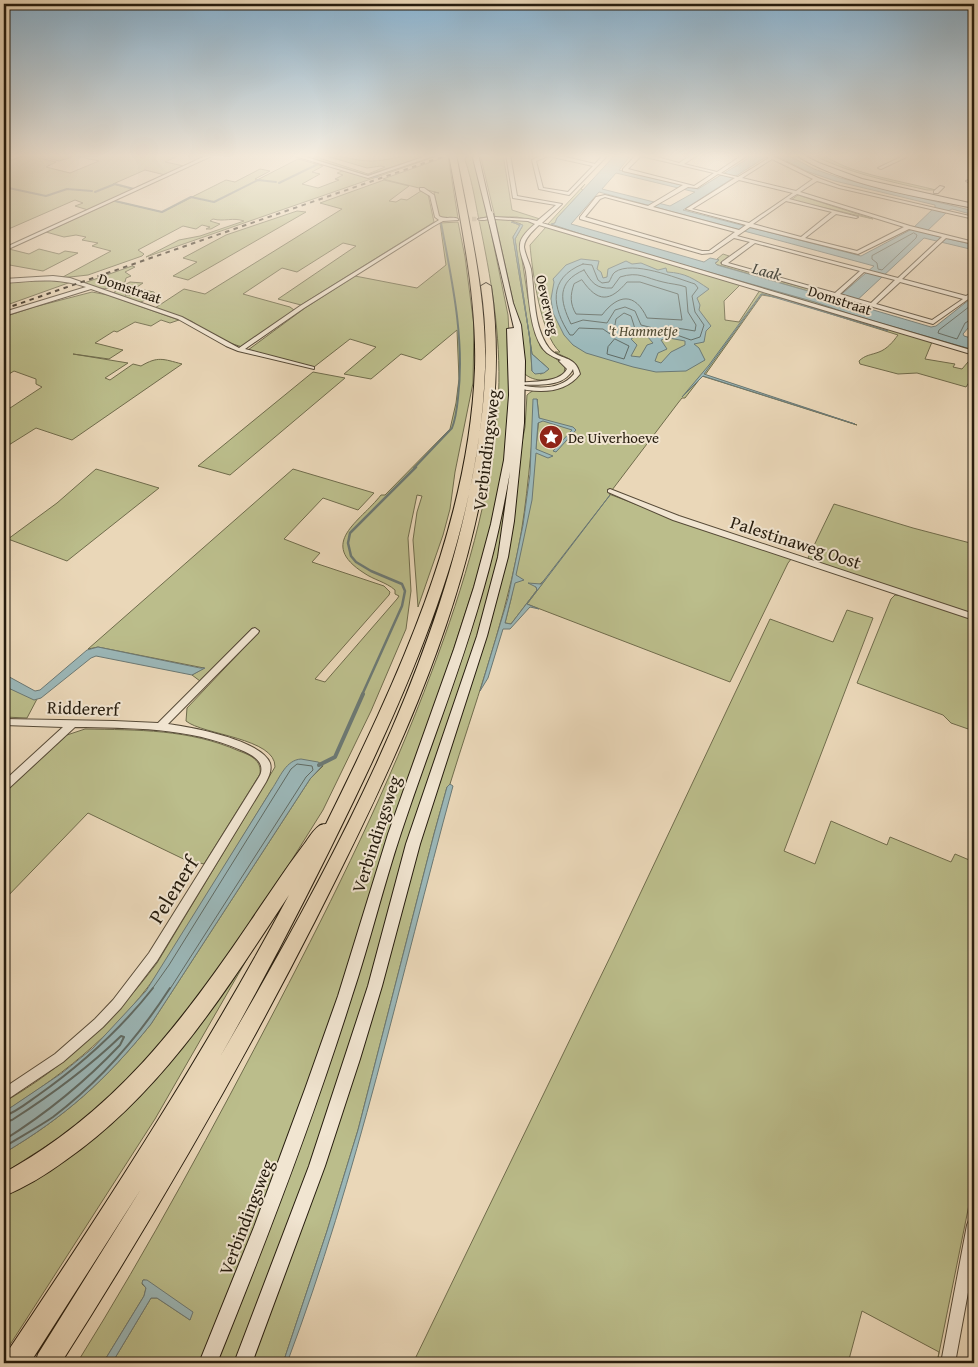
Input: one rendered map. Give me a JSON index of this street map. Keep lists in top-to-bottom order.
{
  "streets": {
    "main road": ["Verbindingsweg"],
    "street": [
      "Domstraat",
      "Oeverweg",
      "Palestinaweg Oost",
      "Riddererf",
      "Pelenerf"
    ]
  },
  "crossings": [
    ["Domstraat", "Oeverweg"],
    ["Domstraat", "Verbindingsweg"],
    ["Oeverweg", "Verbindingsweg"],
    ["Riddererf", "Pelenerf"]
  ],
  "water": ["Laak"],
  "parks": ["'t Hammetje"],
  "places": {
    "place": ["De Uiverhoeve"]
  }
}
